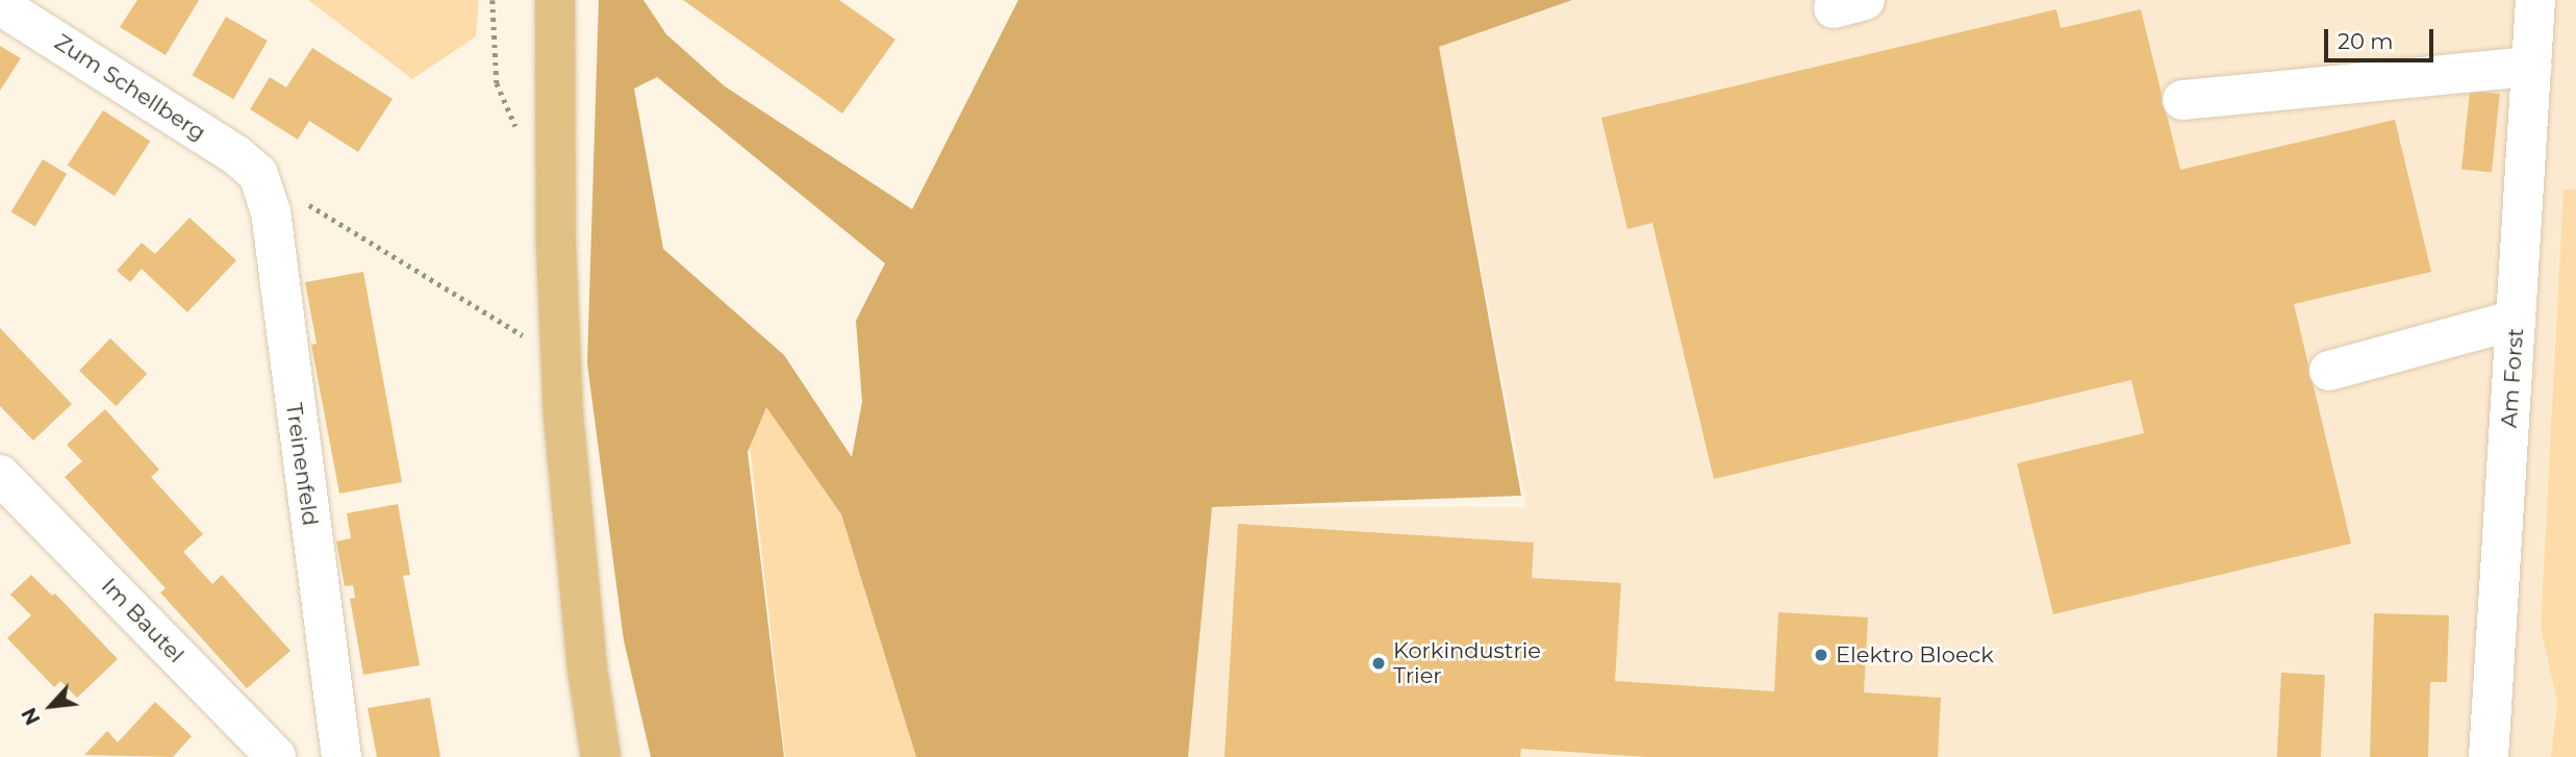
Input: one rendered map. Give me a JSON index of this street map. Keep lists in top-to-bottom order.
{
  "streets": {
    "street": [
      "Zum Schellberg",
      "Am Forst",
      "Treinenfeld",
      "Im Bautel"
    ]
  },
  "crossings": [
    ["Zum Schellberg", "Treinenfeld"]
  ],
  "places": ["Elektro Bloeck", "Korkindustrie Trier"],
  "scale_bar": "20 m",
  "north": "bottom left"
}
